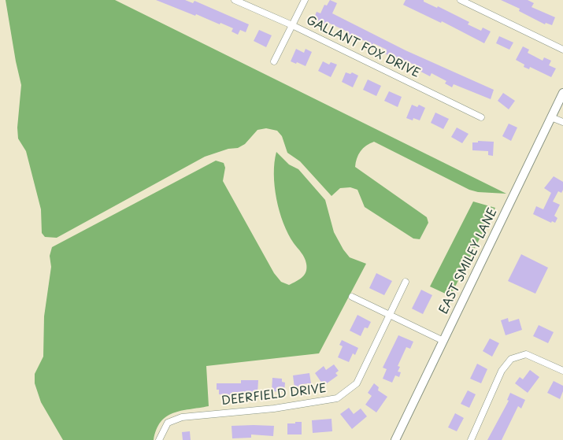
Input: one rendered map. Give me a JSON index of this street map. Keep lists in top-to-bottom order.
{
  "streets": {
    "street": ["GALLANT FOX DRIVE", "EAST SMILEY LANE", "DEERFIELD DRIVE"]
  }
}
